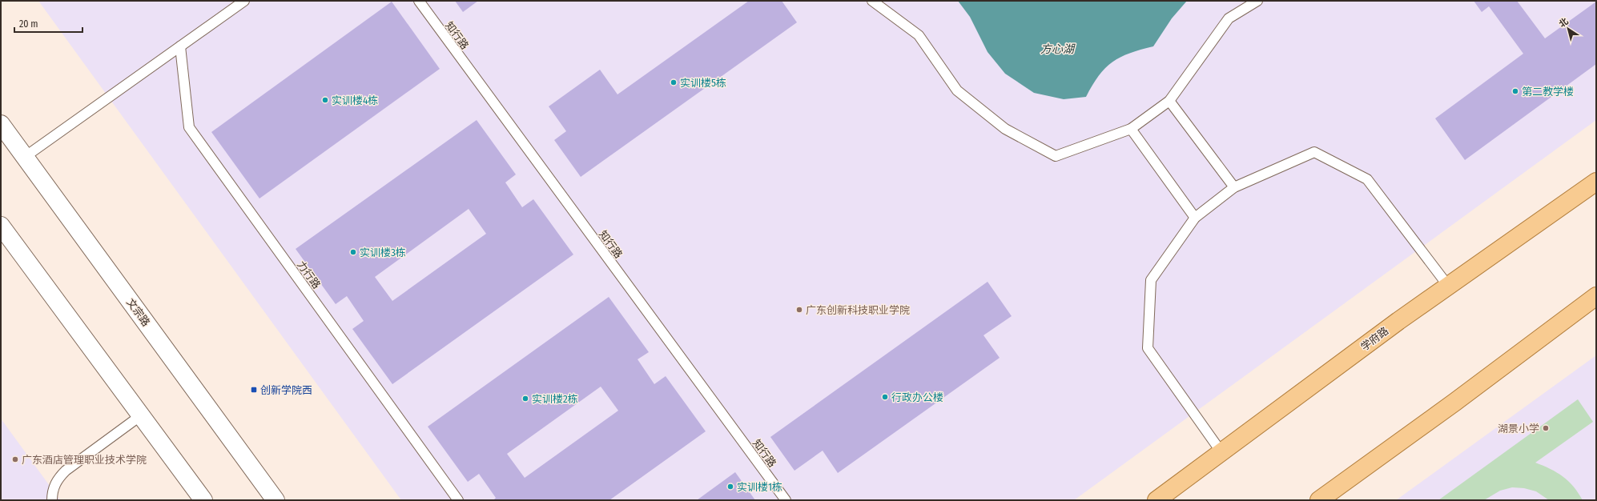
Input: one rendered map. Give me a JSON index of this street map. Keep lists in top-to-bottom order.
{
  "streets": {
    "main road": ["学府路"],
    "street": ["文宗路"],
    "lane": ["知行路", "力行路"]
  },
  "water": ["方心湖"],
  "places": {
    "other": [
      "实训楼5栋",
      "第二教学楼",
      "实训楼4栋",
      "实训楼3栋",
      "广东创新科技职业学院",
      "行政办公楼",
      "实训楼2栋",
      "湖景小学",
      "广东酒店管理职业技术学院",
      "实训楼1栋"
    ],
    "transit": ["创新学院西"]
  },
  "scale_bar": "20 m",
  "north": "top left"
}
